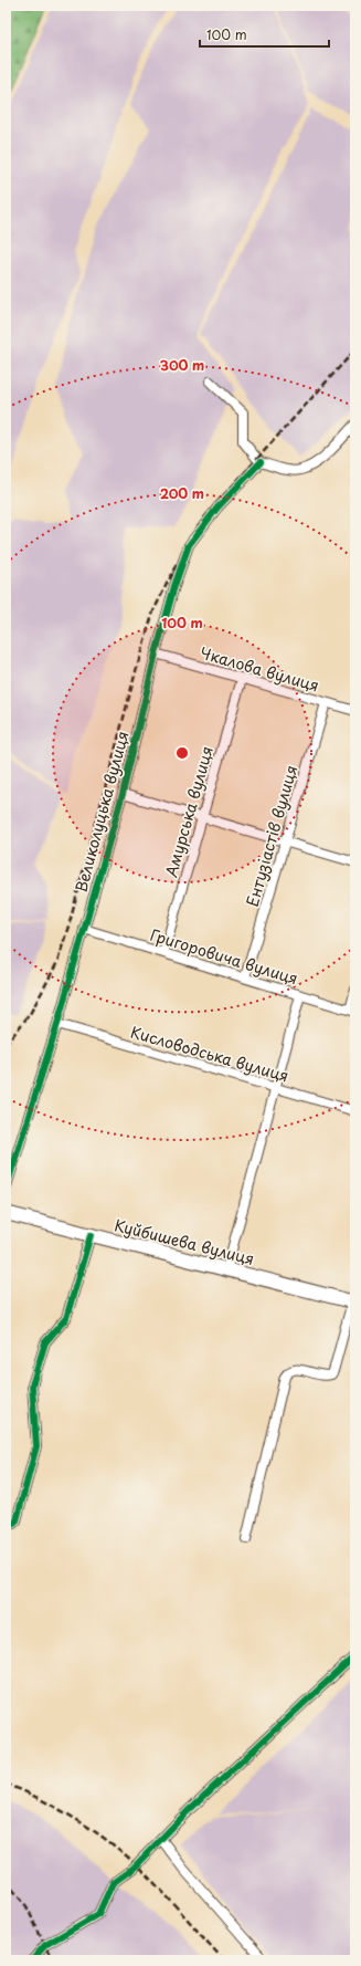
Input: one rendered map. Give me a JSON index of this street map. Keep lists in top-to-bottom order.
{
  "streets": {
    "main road": ["Куйбишева вулиця"],
    "street": [
      "Чкалова вулиця",
      "Великолуцька вулиця",
      "Амурська вулиця",
      "Ентузіастів вулиця",
      "Григоровича вулиця",
      "Кисловодська вулиця"
    ]
  },
  "crossings": [
    ["Чкалова вулиця", "Великолуцька вулиця"],
    ["Чкалова вулиця", "Амурська вулиця"],
    ["Чкалова вулиця", "Ентузіастів вулиця"],
    ["Великолуцька вулиця", "Григоровича вулиця"],
    ["Великолуцька вулиця", "Кисловодська вулиця"],
    ["Амурська вулиця", "Григоровича вулиця"],
    ["Ентузіастів вулиця", "Григоровича вулиця"]
  ],
  "scale_bar": "100 m",
  "rings": ["300 m", "200 m", "100 m"]
}
